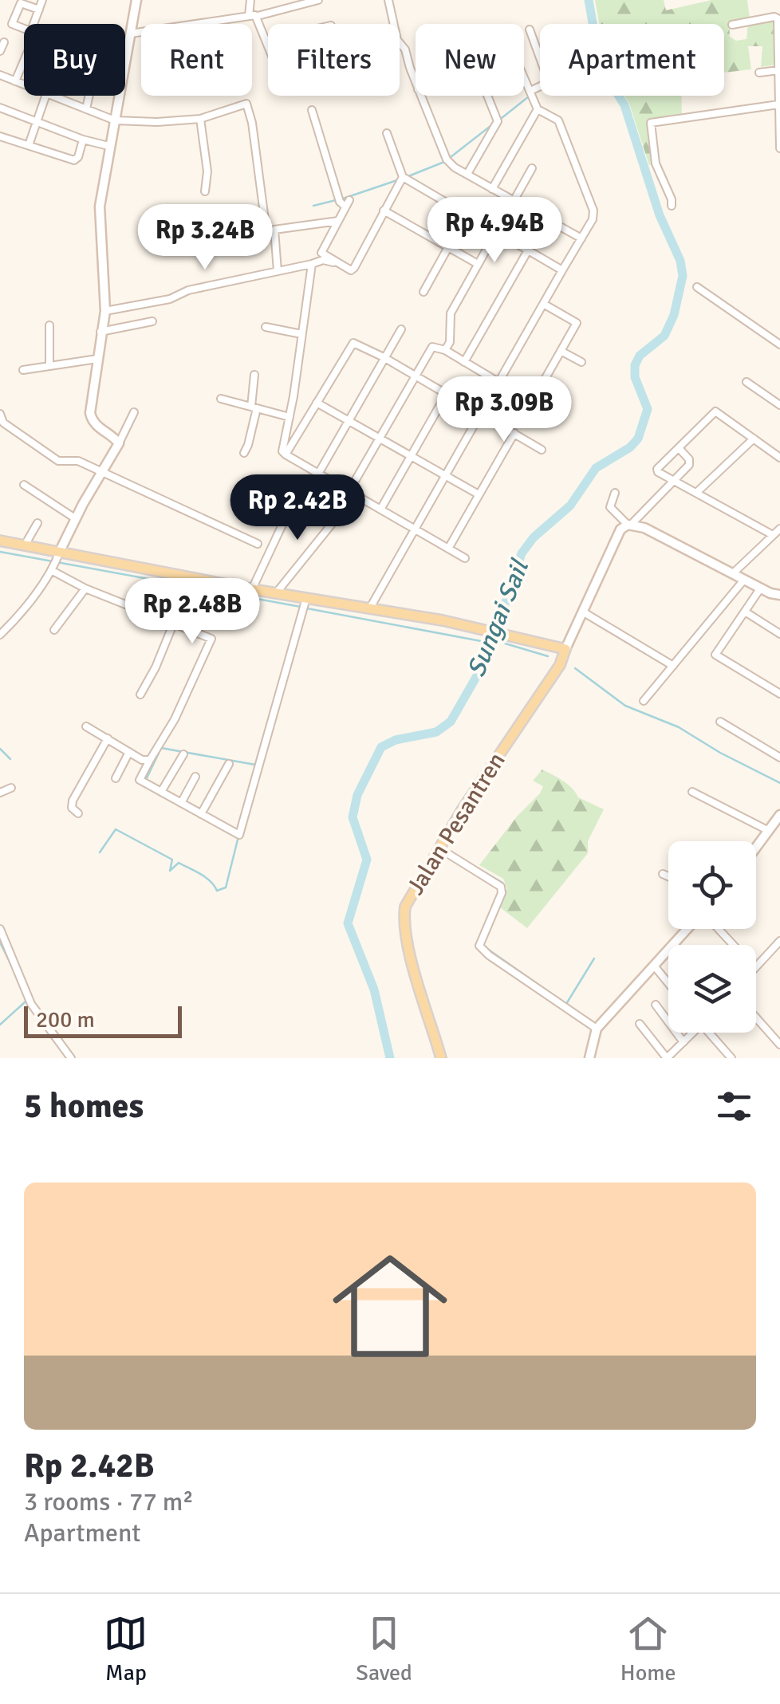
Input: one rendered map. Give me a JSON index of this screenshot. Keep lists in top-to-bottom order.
{
  "streets": {
    "main road": ["Jalan Pesantren"]
  },
  "water": ["Sungai Sail"],
  "scale_bar": "200 m",
  "page": {
    "chip": [
      "Buy",
      "Rent",
      "Filters",
      "New",
      "Apartment"
    ],
    "price": [
      "Rp 4.94B",
      "Rp 3.24B",
      "Rp 3.09B",
      "Rp 2.42B",
      "Rp 2.48B"
    ],
    "scale": "200 m",
    "heading": "5 homes",
    "list": [
      {
        "name": "Rp 2.42B",
        "note": "3 rooms · 77 m² · Apartment"
      }
    ],
    "tabs": ["Map", "Saved", "Home"]
  }
}
